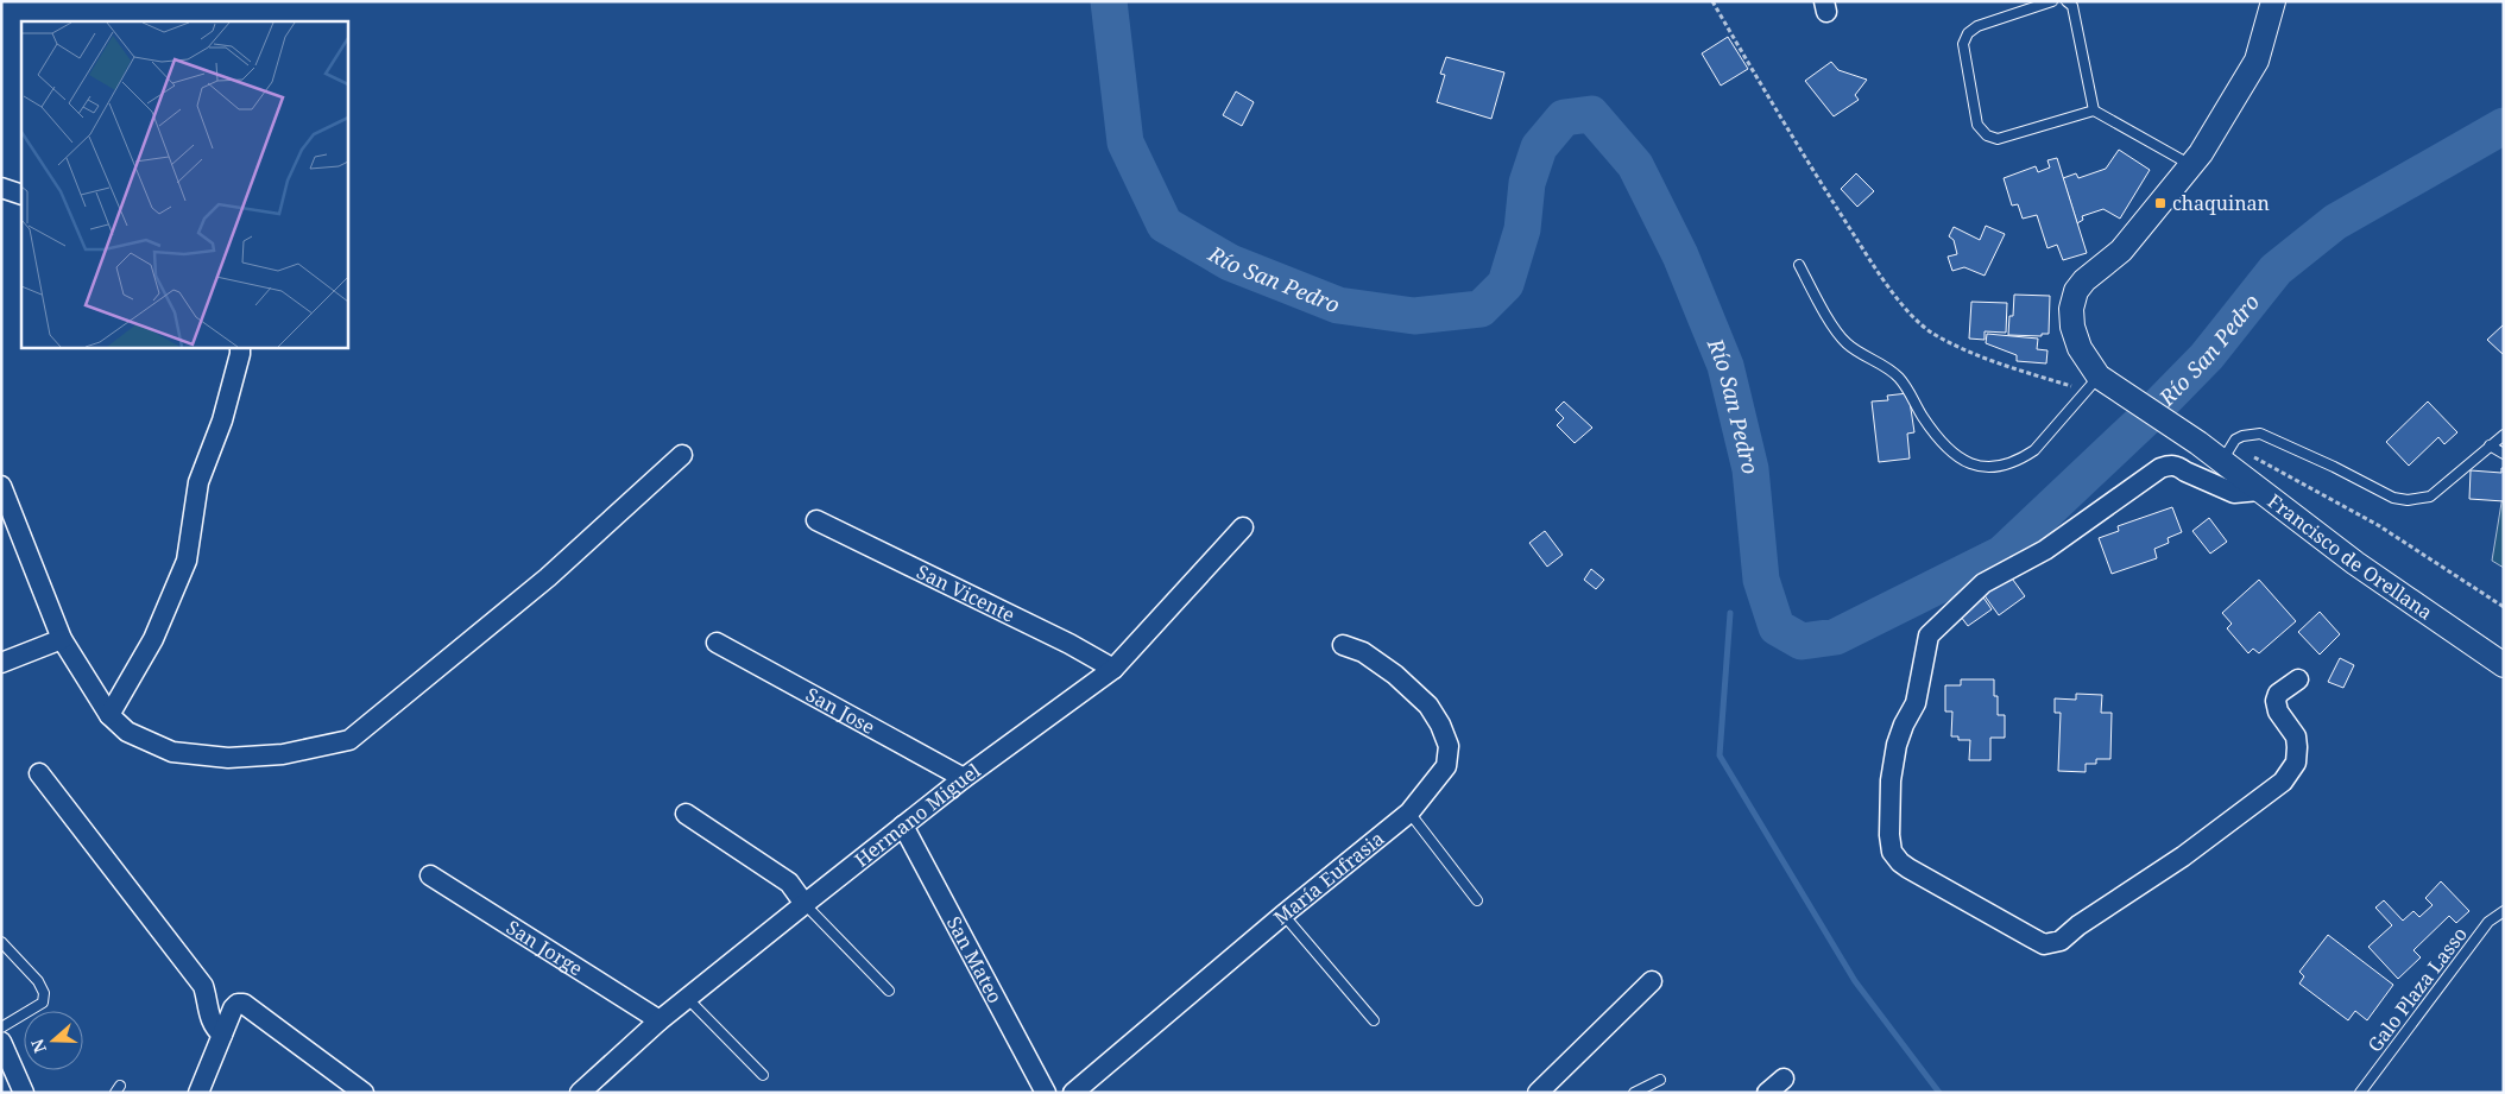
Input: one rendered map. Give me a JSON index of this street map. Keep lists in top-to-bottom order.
{
  "streets": {
    "street": [
      "Francisco de Orellana",
      "San Vicente",
      "San Jose",
      "Hermano Miguel",
      "María Eufrasia",
      "San Jorge",
      "San Mateo"
    ],
    "lane": ["Galo Plaza Lasso"]
  },
  "crossings": [
    ["San Vicente", "Hermano Miguel"],
    ["San Jose", "Hermano Miguel"],
    ["Hermano Miguel", "San Jorge"],
    ["Hermano Miguel", "San Mateo"]
  ],
  "water": ["Río San Pedro"],
  "places": {
    "transit": ["chaquinan"]
  },
  "north": "left"
}
